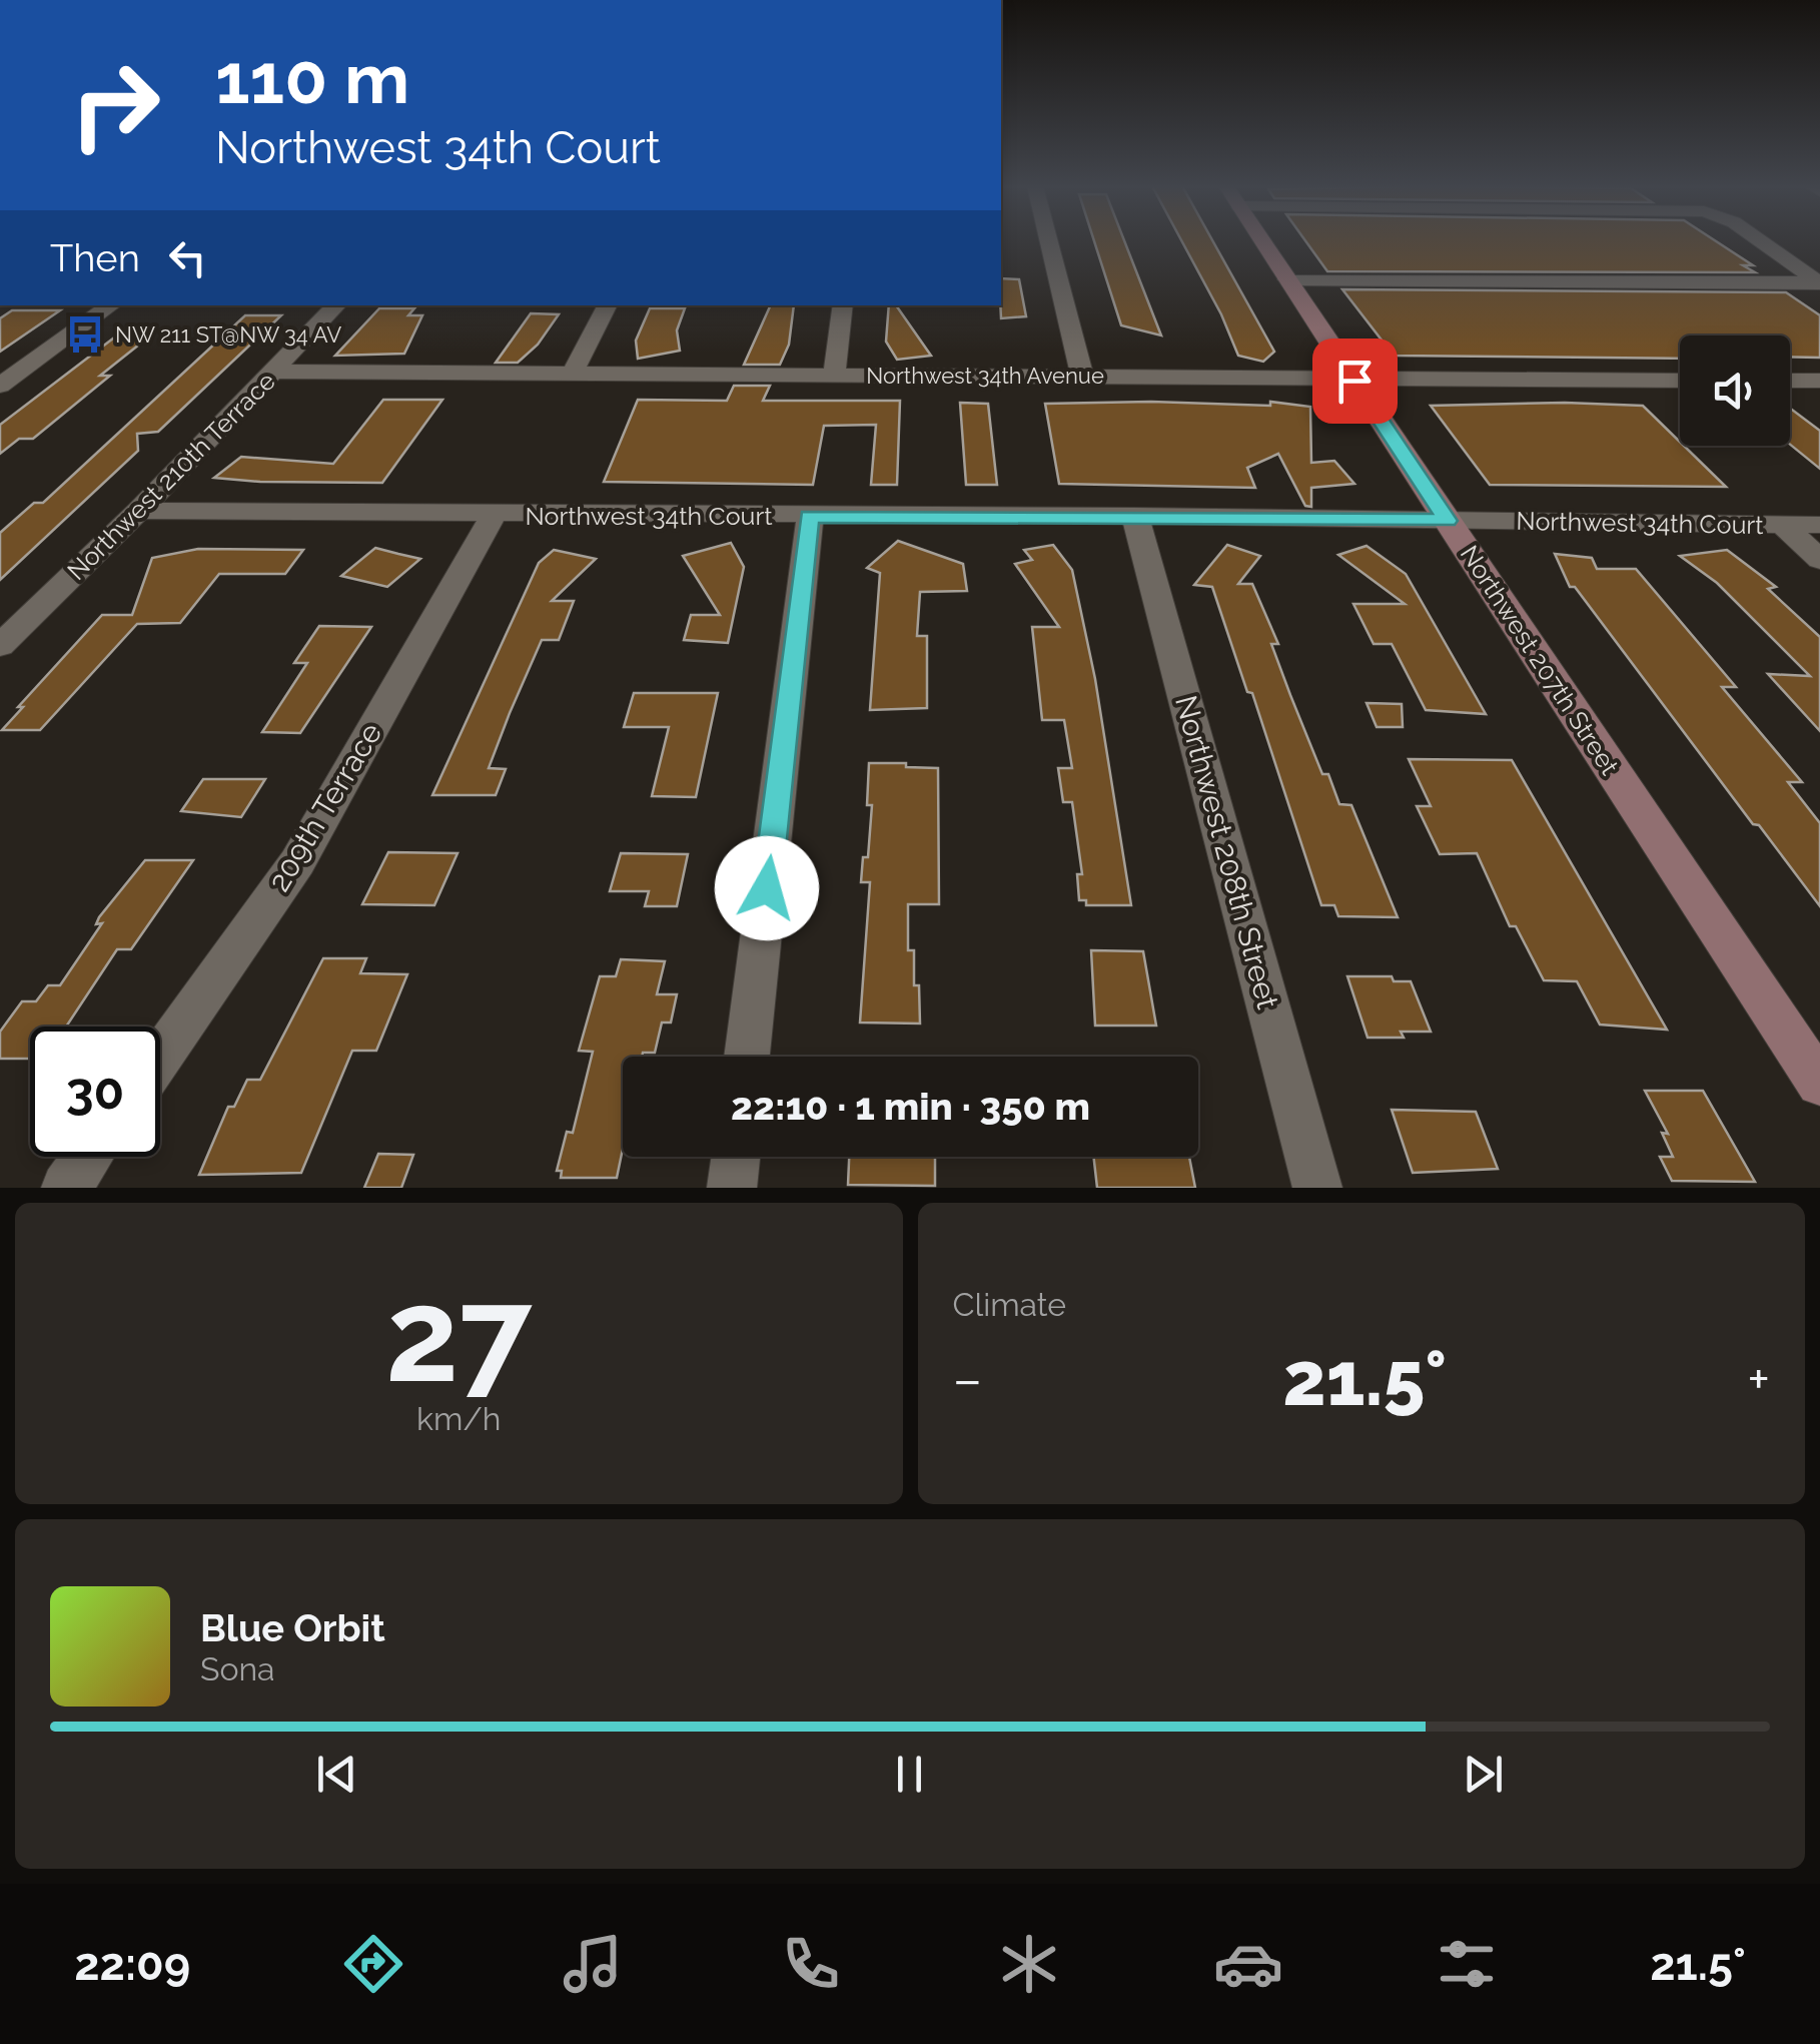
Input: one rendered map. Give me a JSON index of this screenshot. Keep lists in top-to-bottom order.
{
  "streets": {
    "street": [
      "Northwest 34th Avenue",
      "Northwest 210th Terrace",
      "Northwest 34th Court",
      "Northwest 207th Street",
      "209th Terrace",
      "Northwest 208th Street"
    ]
  },
  "crossings": [
    ["Northwest 34th Avenue", "Northwest 210th Terrace"],
    ["Northwest 34th Avenue", "Northwest 207th Street"],
    ["Northwest 210th Terrace", "Northwest 34th Court"],
    ["Northwest 34th Court", "Northwest 207th Street"],
    ["Northwest 34th Court", "209th Terrace"],
    ["Northwest 34th Court", "Northwest 208th Street"]
  ],
  "places": {
    "bus stop": ["NW 211 ST@NW 34 AV"]
  },
  "page": {
    "turn": ["110 m", "Northwest 34th Court"],
    "then": "Then",
    "limit": "30",
    "trip": "22:10 · 1 min · 350 m",
    "tile": [
      ["27", "km/h"],
      "Climate"
    ],
    "heat": ["−", "21.5°", "+"],
    "song": ["Blue Orbit", "Sona"],
    "tabs": ["22:09", "21.5°"]
  }
}
